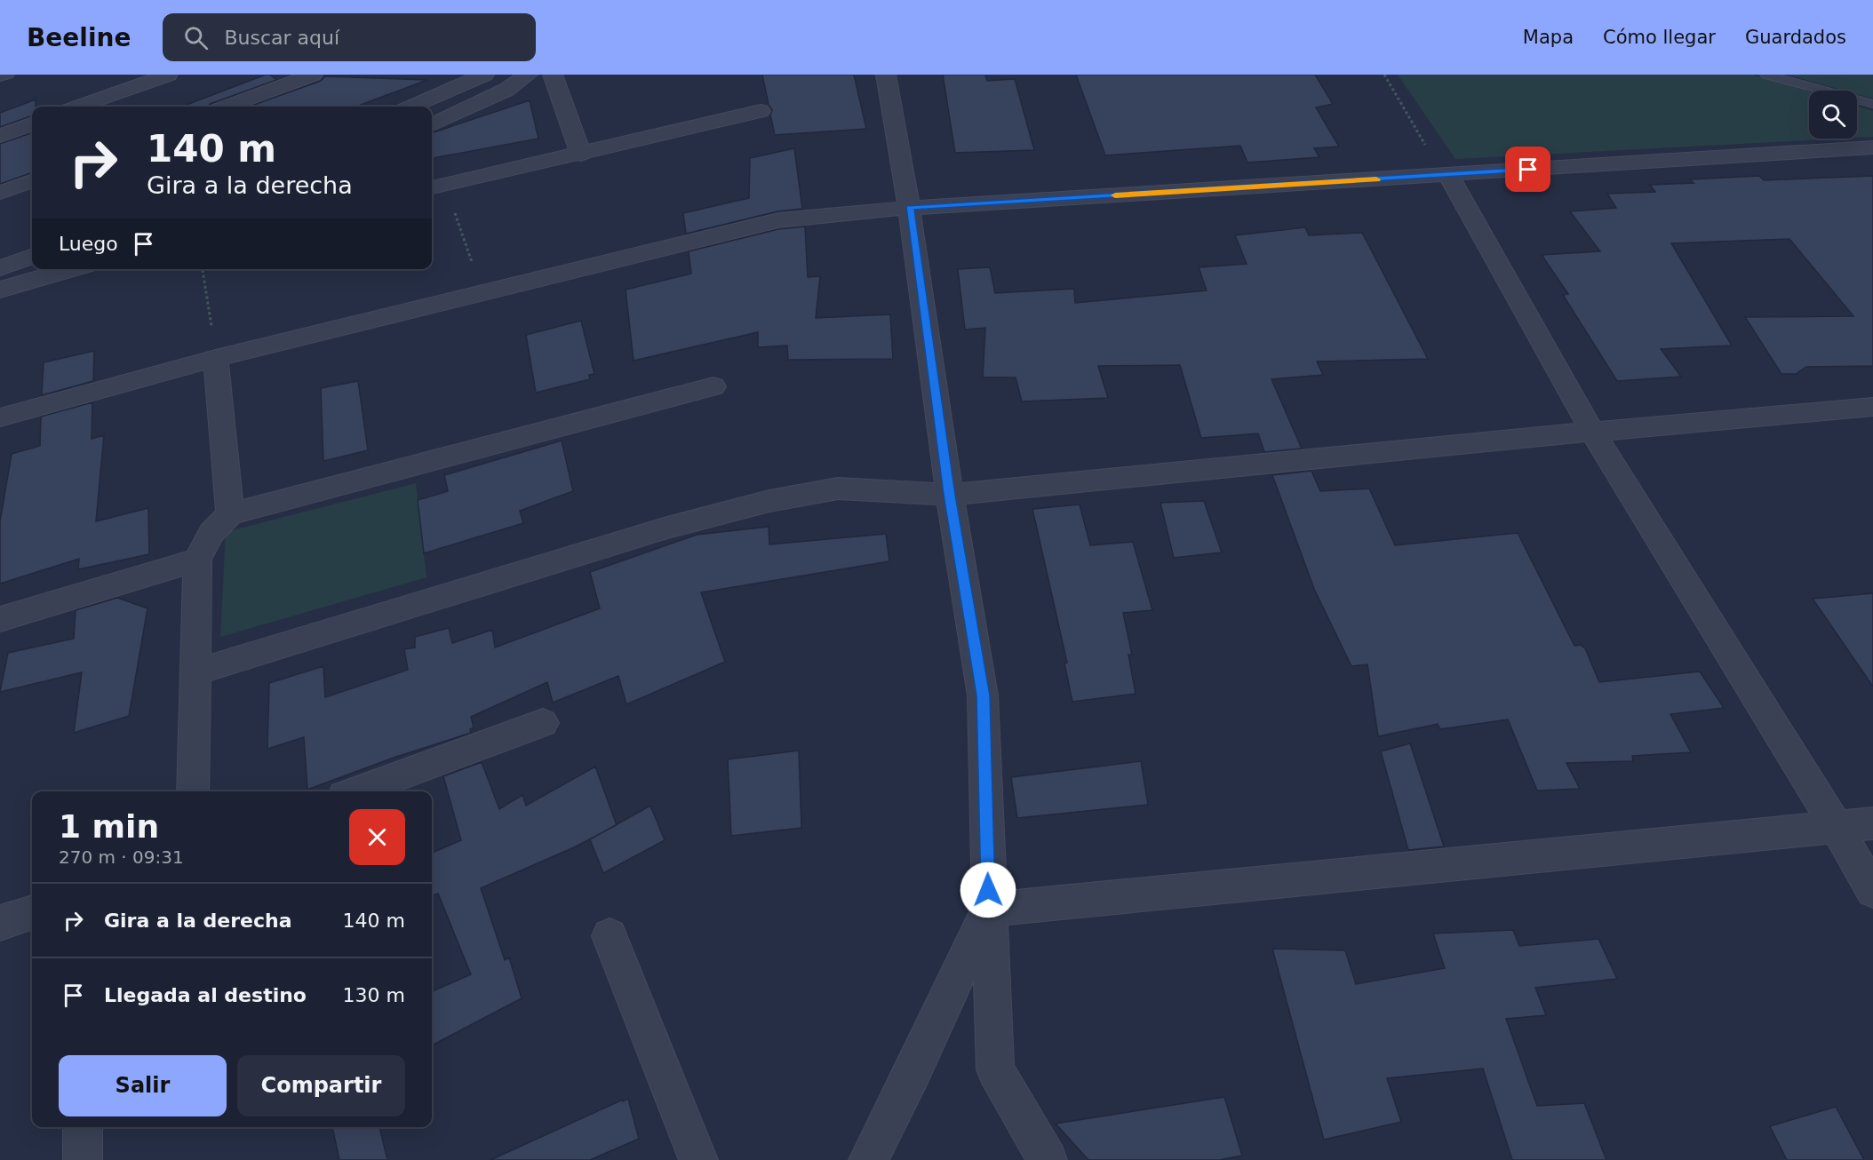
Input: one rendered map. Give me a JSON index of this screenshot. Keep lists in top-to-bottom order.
{
  "page": {
    "header": "Beeline",
    "search": "Buscar aquí",
    "nav": ["Mapa", "Cómo llegar", "Guardados"],
    "turn": ["140 m", "Gira a la derecha"],
    "then": "Luego",
    "heading": ["1 min", "270 m · 09:31"],
    "list": [
      {
        "name": "Gira a la derecha",
        "value": "140 m"
      },
      {
        "name": "Llegada al destino",
        "value": "130 m"
      }
    ],
    "buttons": ["Salir", "Compartir"]
  }
}
